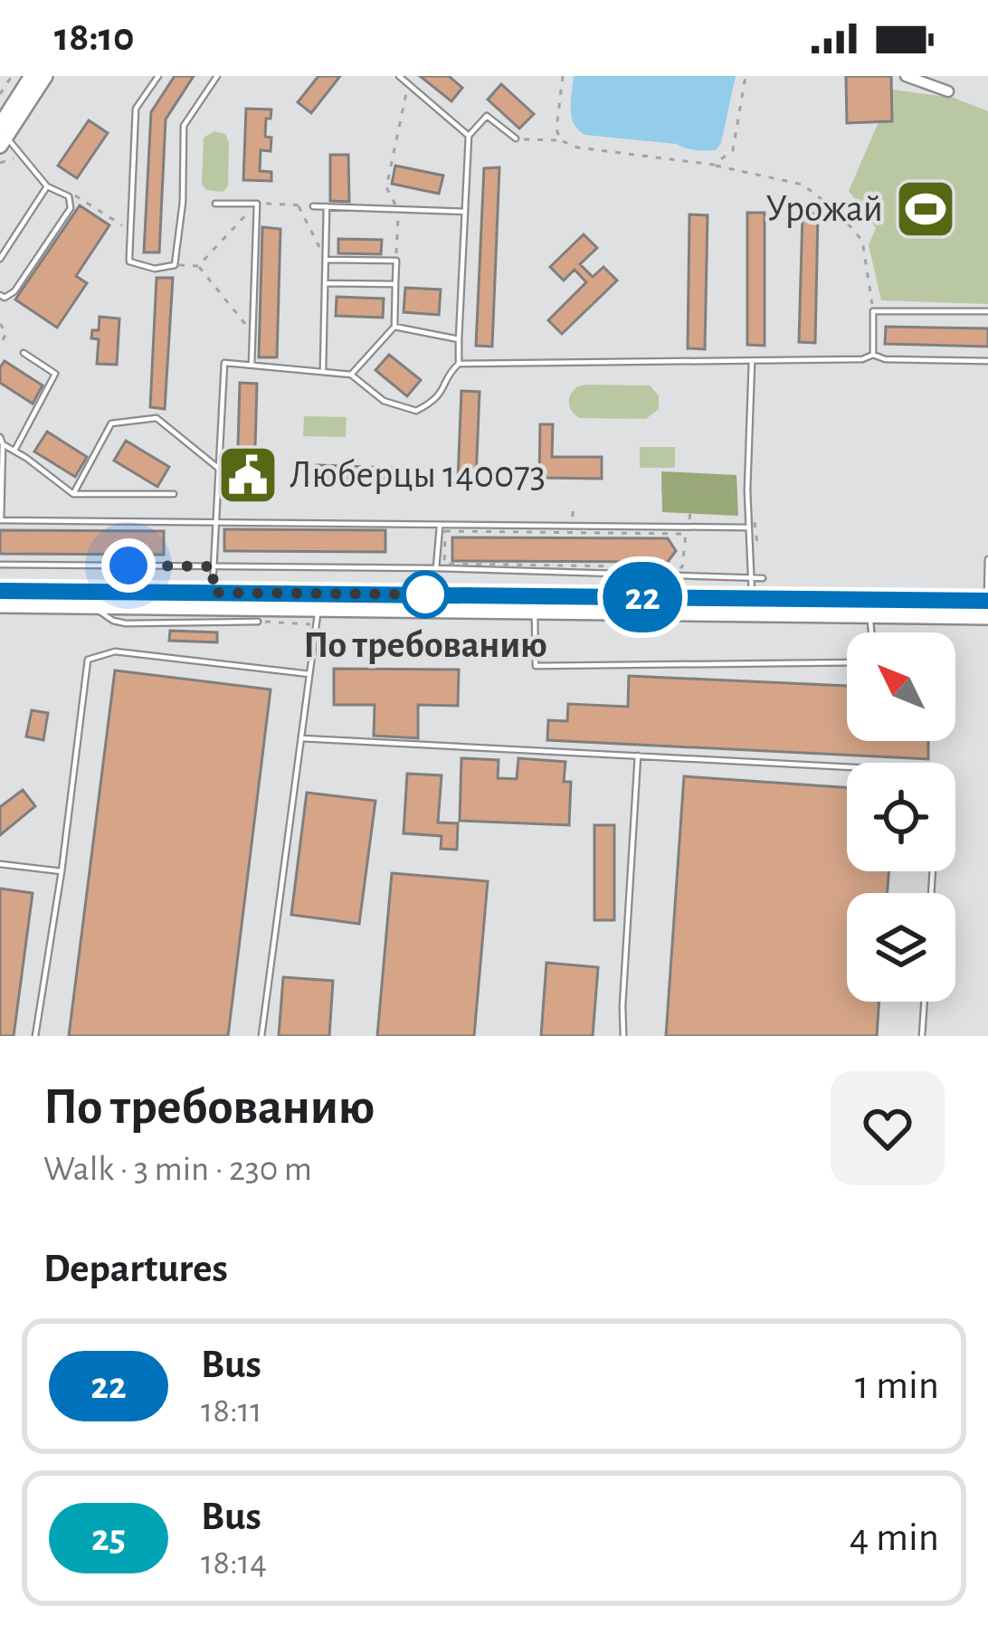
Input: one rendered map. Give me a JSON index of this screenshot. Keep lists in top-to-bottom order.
{
  "places": {
    "sports": ["Урожай"],
    "public building": ["Люберцы 140073"],
    "other": ["По требованию"]
  },
  "lines": ["bus line 22"],
  "north": "top left",
  "page": {
    "status": "18:10",
    "on_map": "22",
    "heading": [
      ["По требованию", "Walk · 3 min · 230 m"],
      "Departures"
    ],
    "list": [
      {
        "mark": "22",
        "name": "Bus",
        "note": "18:11",
        "value": "1 min"
      },
      {
        "mark": "25",
        "name": "Bus",
        "note": "18:14",
        "value": "4 min"
      }
    ]
  }
}
